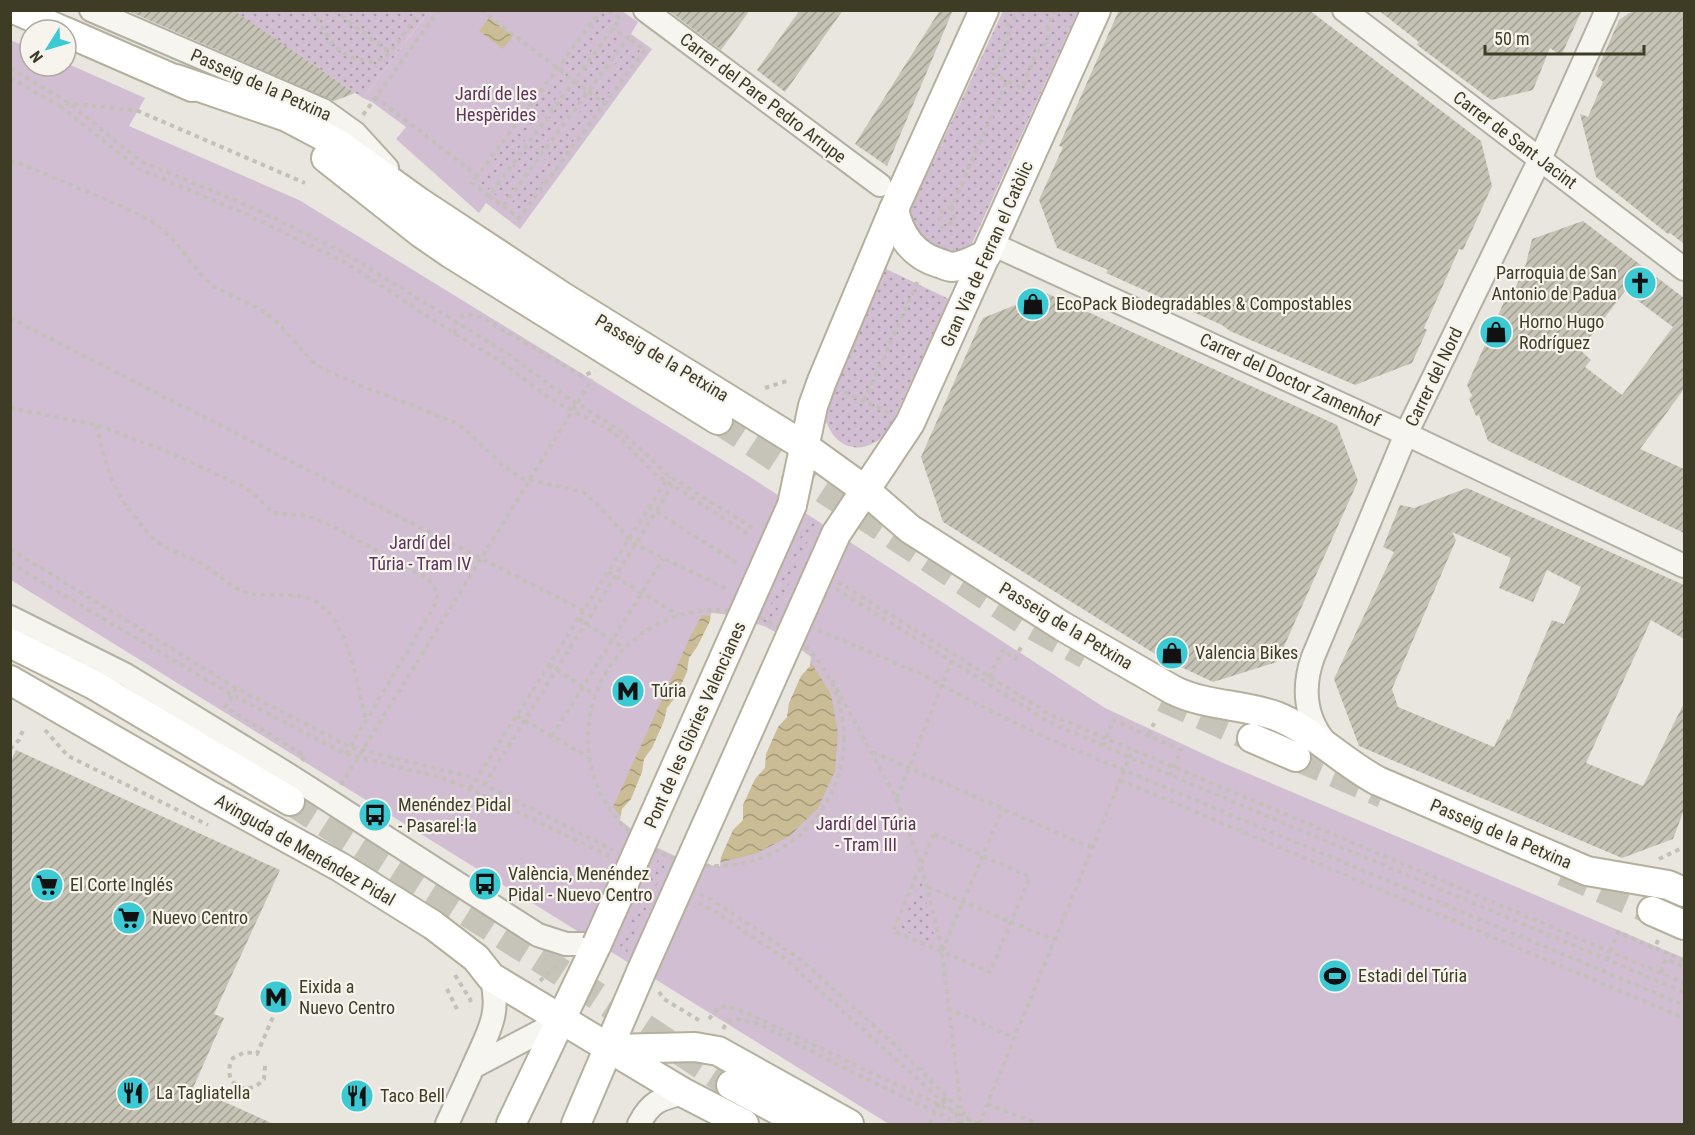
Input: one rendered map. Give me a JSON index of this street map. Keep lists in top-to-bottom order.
{
  "streets": {
    "main road": [
      "Passeig de la Petxina",
      "Gran Via de Ferran el Catòlic",
      "Pont de les Glòries Valencianes",
      "Avinguda de Menéndez Pidal"
    ],
    "street": [
      "Carrer del Pare Pedro Arrupe",
      "Carrer de Sant Jacint",
      "Carrer del Nord",
      "Carrer del Doctor Zamenhof"
    ]
  },
  "crossings": [
    ["Passeig de la Petxina", "Gran Via de Ferran el Catòlic"],
    ["Passeig de la Petxina", "Carrer del Nord"],
    ["Passeig de la Petxina", "Pont de les Glòries Valencianes"],
    ["Carrer de Sant Jacint", "Carrer del Nord"],
    ["Gran Via de Ferran el Catòlic", "Carrer del Doctor Zamenhof"],
    ["Carrer del Nord", "Carrer del Doctor Zamenhof"],
    ["Pont de les Glòries Valencianes", "Avinguda de Menéndez Pidal"]
  ],
  "parks": ["Jardí de les Hespèrides", "Jardí del Túria - Tram IV", "Jardí del Túria - Tram III"],
  "places": {
    "church": ["Parroquia de San Antonio de Padua"],
    "shop": ["EcoPack Biodegradables & Compostables", "Horno Hugo Rodríguez", "Valencia Bikes"],
    "metro station": ["Túria", "Eixida a Nuevo Centro"],
    "bus stop": ["Menéndez Pidal - Pasarel·la", "València, Menéndez Pidal - Nuevo Centro"],
    "supermarket": ["El Corte Inglés", "Nuevo Centro"],
    "sports": ["Estadi del Túria"],
    "restaurant": ["La Tagliatella", "Taco Bell"]
  },
  "scale_bar": "50 m",
  "north": "bottom left"
}
